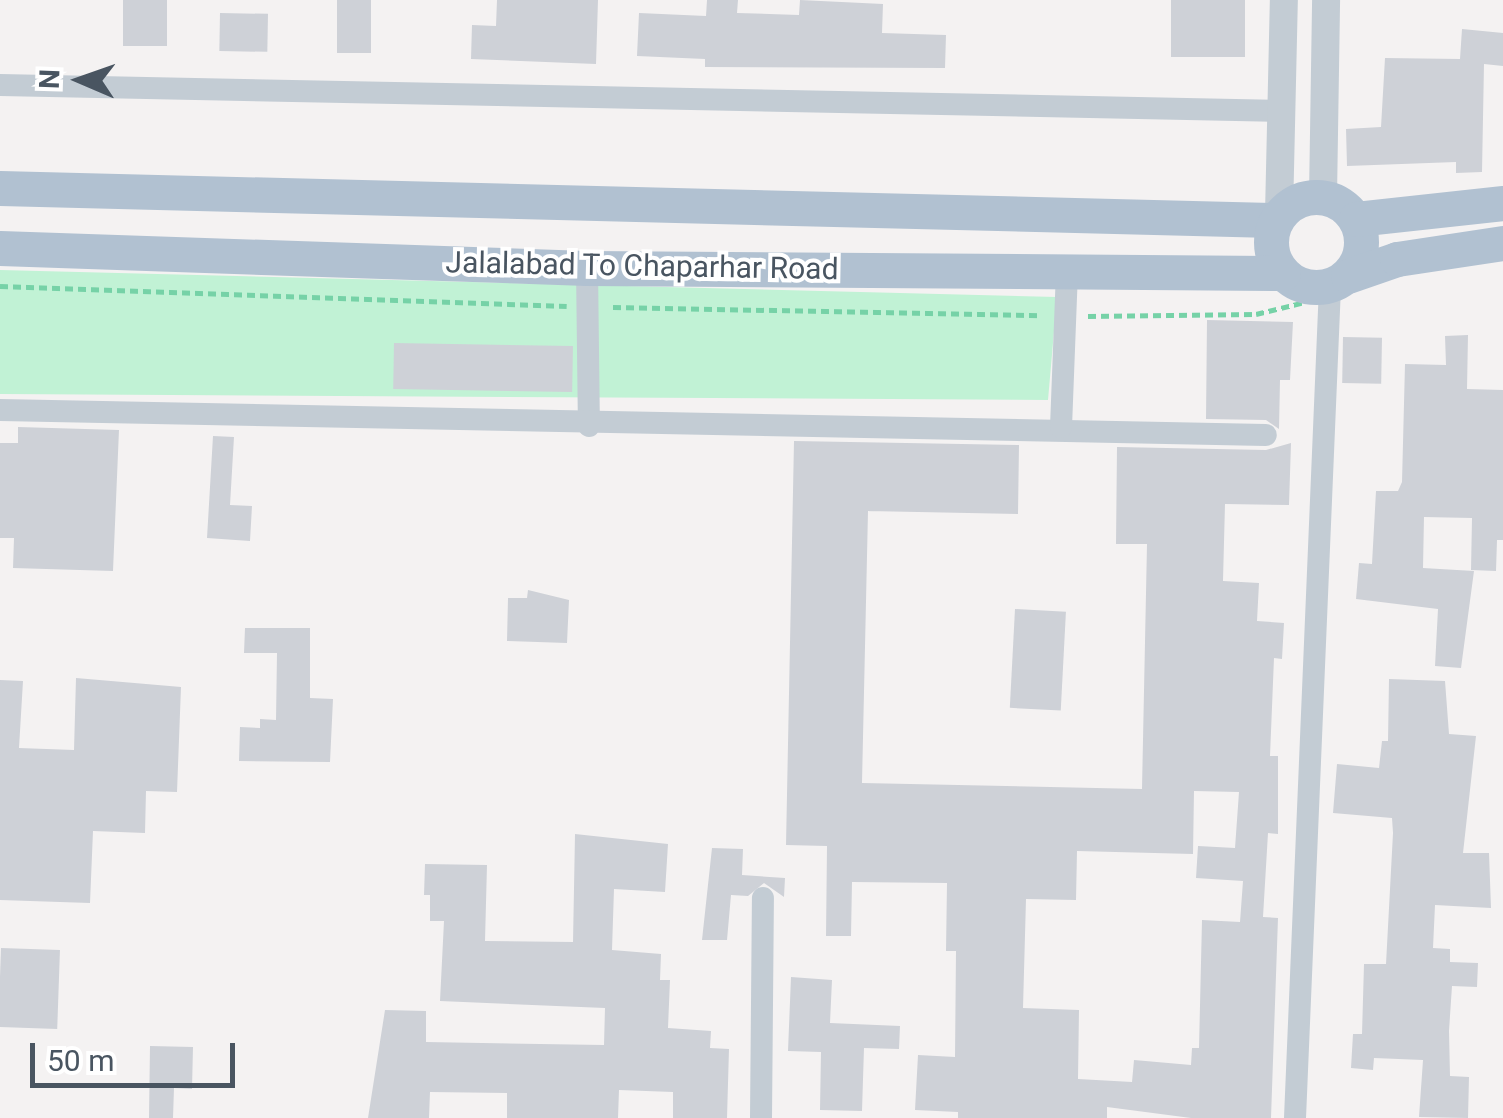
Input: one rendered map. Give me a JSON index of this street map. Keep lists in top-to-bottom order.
{
  "streets": {
    "main road": ["Jalalabad To Chaparhar Road"]
  },
  "scale_bar": "50 m",
  "north": "left"
}
